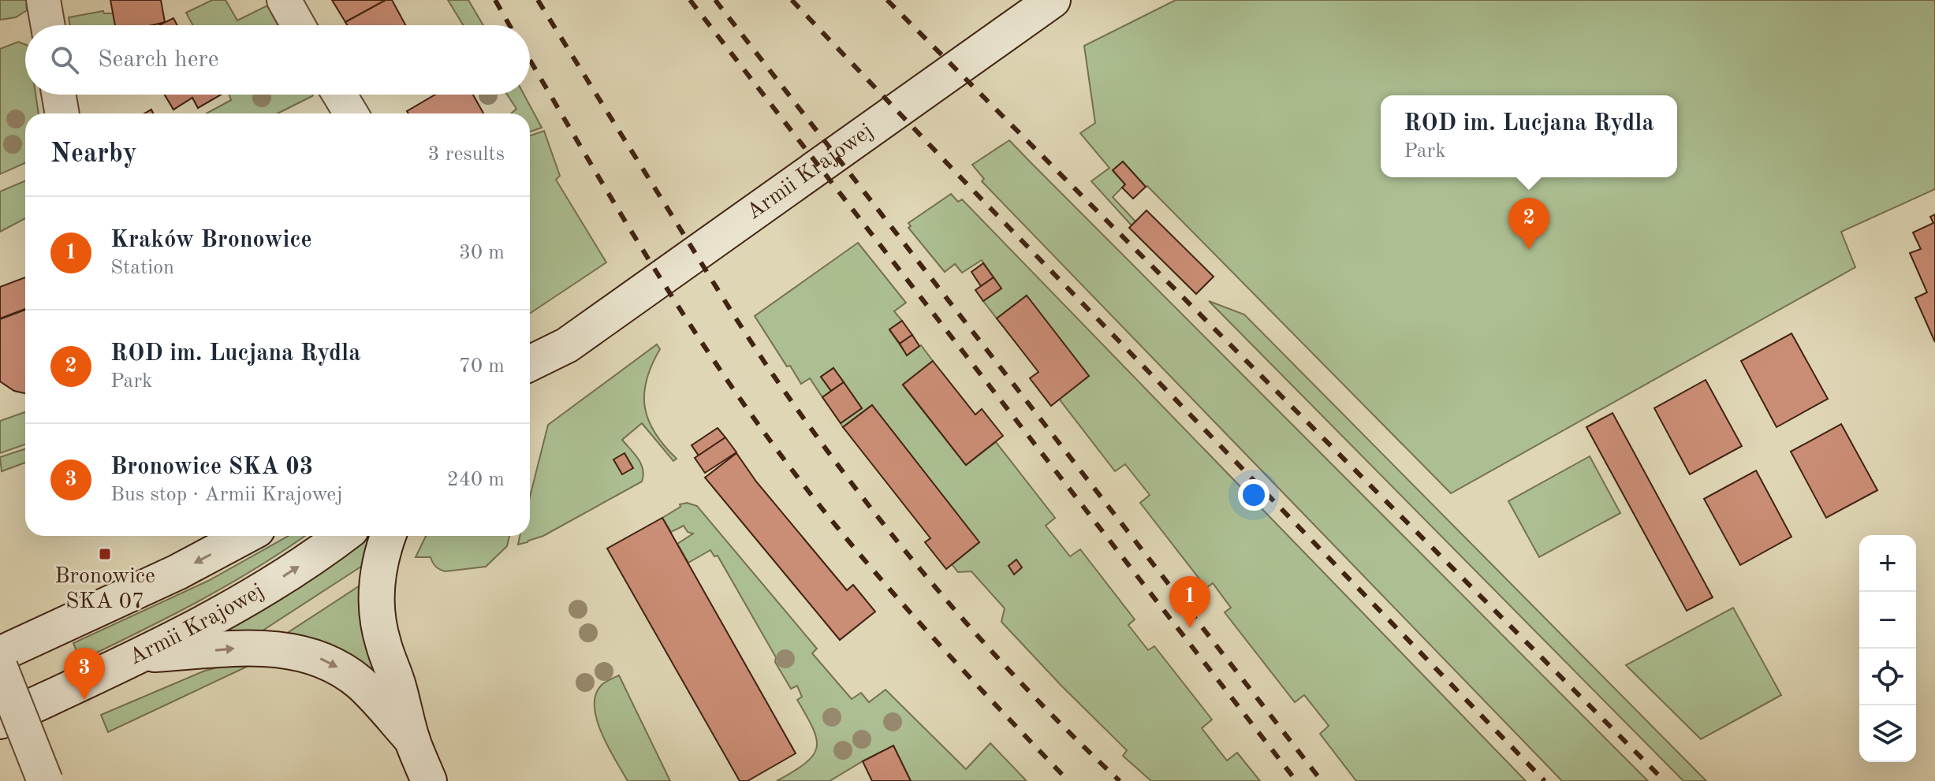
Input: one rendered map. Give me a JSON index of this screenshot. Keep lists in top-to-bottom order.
{
  "streets": {
    "main road": ["Armii Krajowej"]
  },
  "places": {
    "transit": ["Bronowice SKA 07"]
  },
  "page": {
    "search": "Search here",
    "popup": ["ROD im. Lucjana Rydla", "Park"],
    "heading": ["Nearby", "3 results"],
    "list": [
      {
        "mark": "1",
        "name": "Kraków Bronowice",
        "note": "Station",
        "value": "30 m"
      },
      {
        "mark": "2",
        "name": "ROD im. Lucjana Rydla",
        "note": "Park",
        "value": "70 m"
      },
      {
        "mark": "3",
        "name": "Bronowice SKA 03",
        "note": "Bus stop · Armii Krajowej",
        "value": "240 m"
      }
    ],
    "pins": ["2", "1", "3"],
    "map_buttons": ["+", "−"]
  }
}
